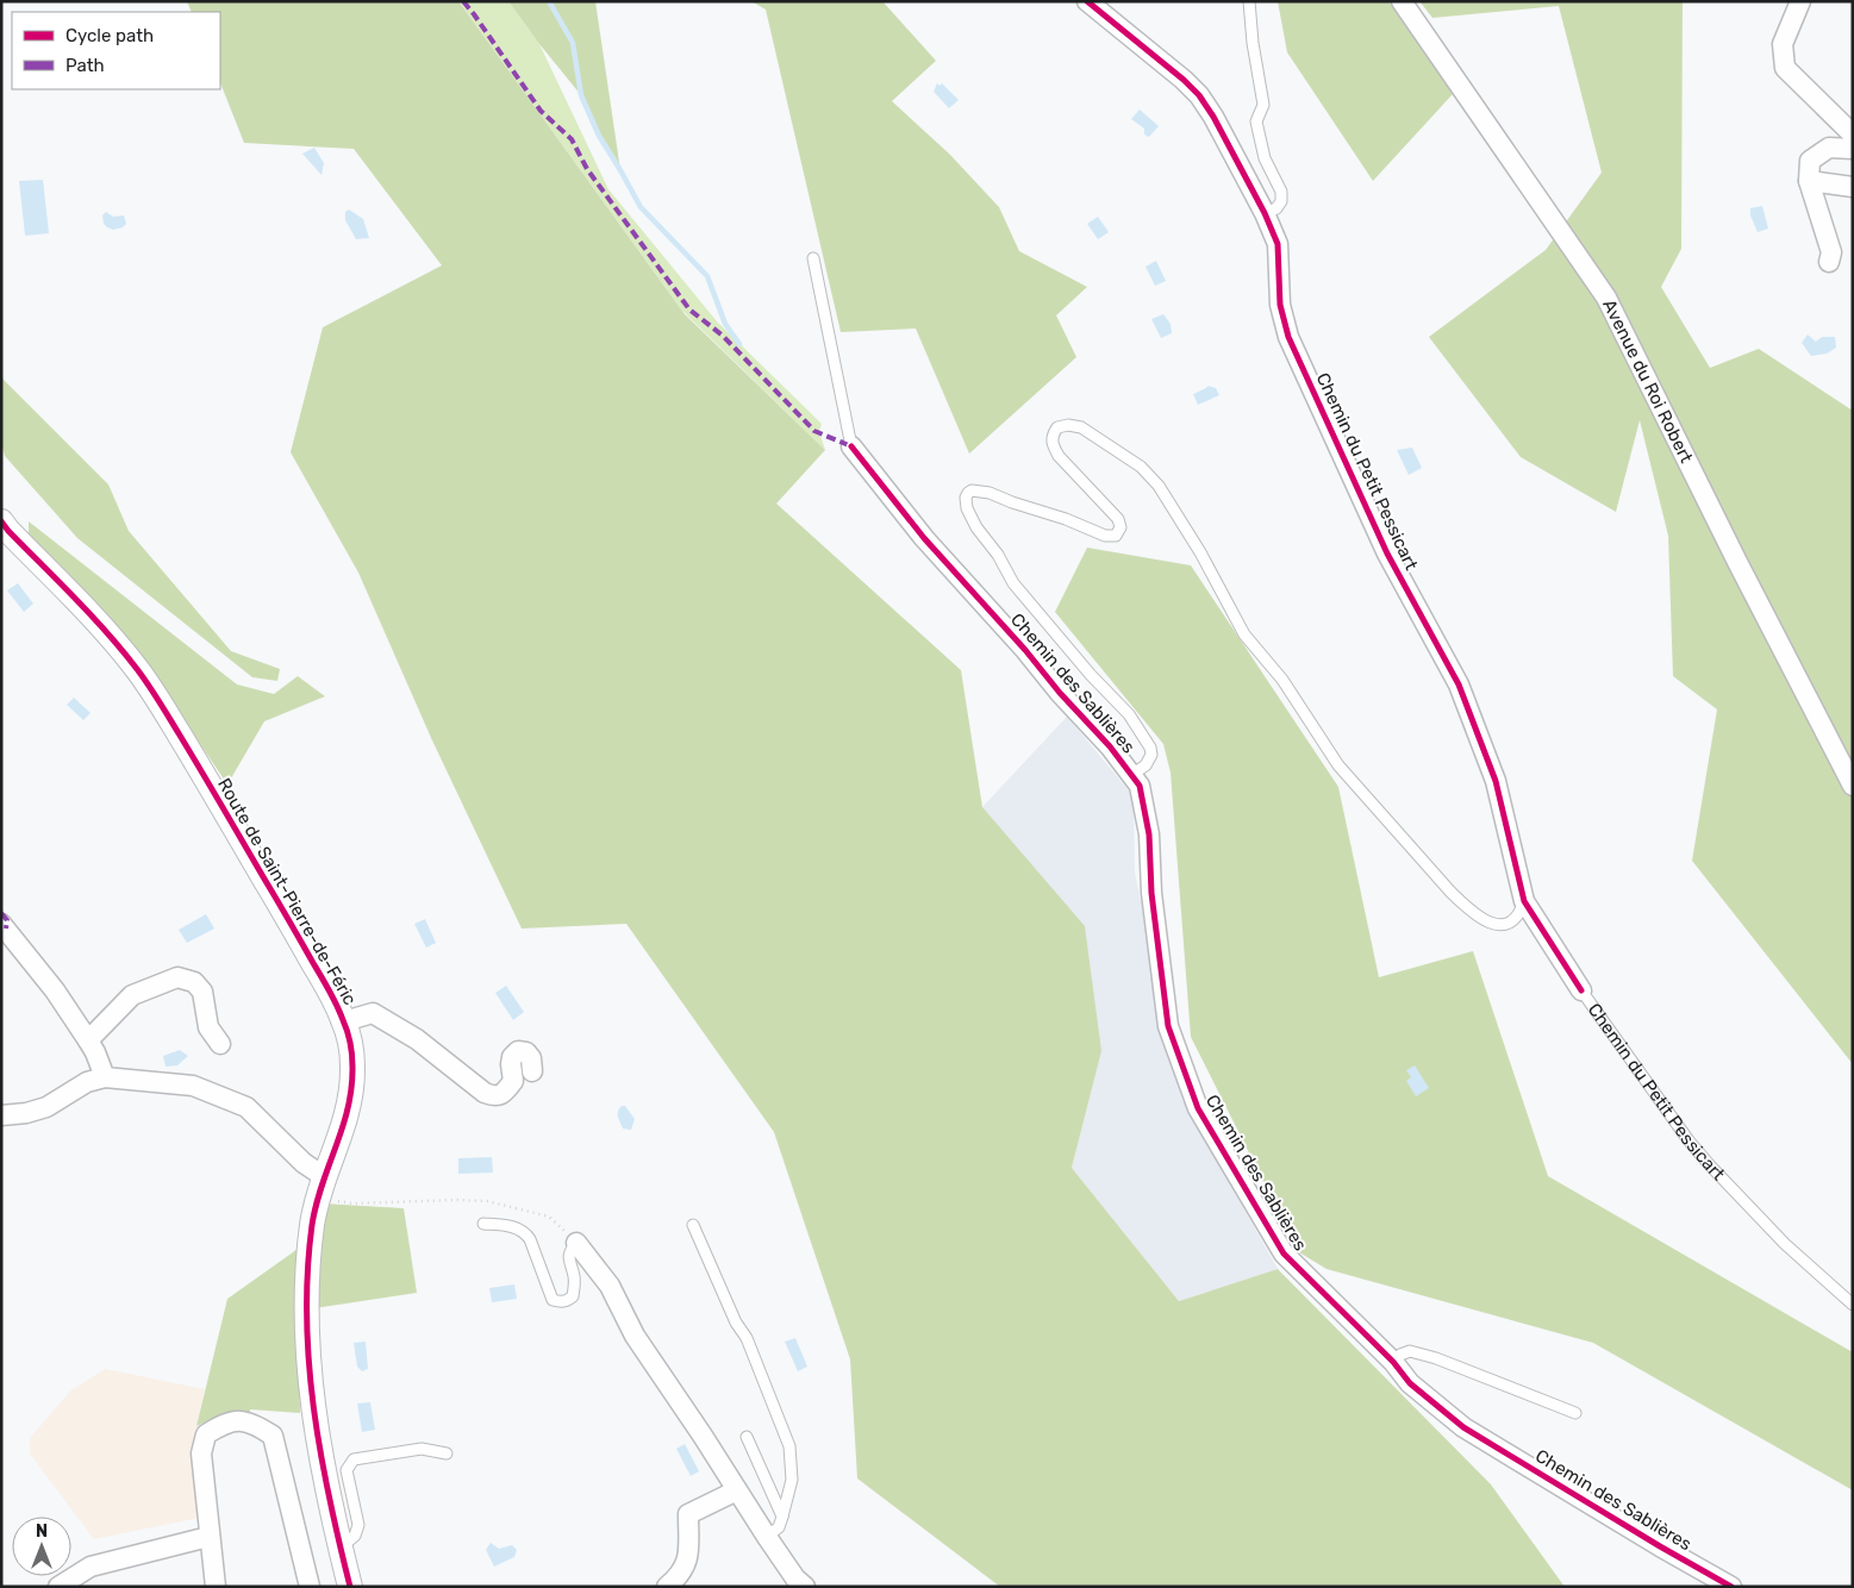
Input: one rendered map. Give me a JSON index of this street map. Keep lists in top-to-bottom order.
{
  "streets": {
    "street": [
      "Avenue du Roi Robert",
      "Chemin du Petit Pessicart",
      "Chemin des Sablières",
      "Route de Saint-Pierre-de-Féric"
    ]
  },
  "legend": ["Cycle path", "Path"],
  "north": "top"
}
